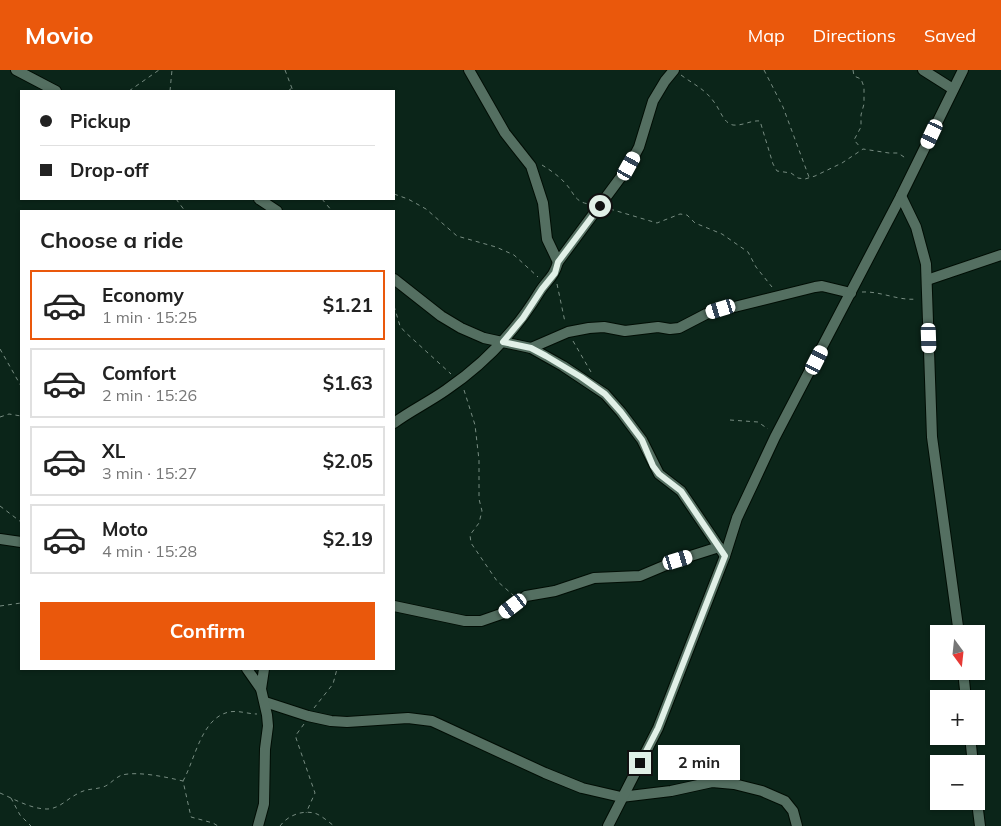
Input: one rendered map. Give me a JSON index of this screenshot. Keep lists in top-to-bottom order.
{
  "north": "bottom",
  "page": {
    "header": "Movio",
    "nav": ["Map", "Directions", "Saved"],
    "banner": ["Pickup", "Drop-off"],
    "heading": "Choose a ride",
    "list": [
      {
        "name": "Economy",
        "note": "1 min · 15:25",
        "value": "$1.21"
      },
      {
        "name": "Comfort",
        "note": "2 min · 15:26",
        "value": "$1.63"
      },
      {
        "name": "XL",
        "note": "3 min · 15:27",
        "value": "$2.05"
      },
      {
        "name": "Moto",
        "note": "4 min · 15:28",
        "value": "$2.19"
      }
    ],
    "buttons": "Confirm",
    "map_buttons": ["+", "−"],
    "bubble": "2 min"
  }
}
